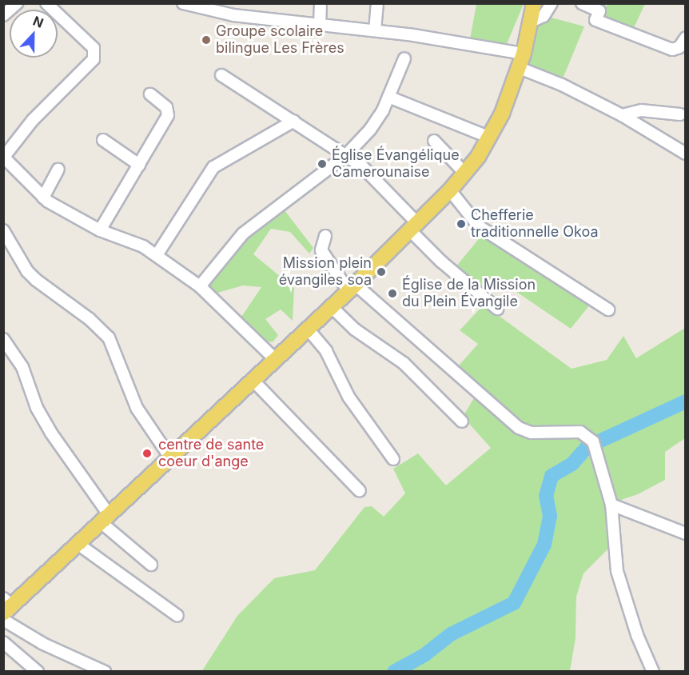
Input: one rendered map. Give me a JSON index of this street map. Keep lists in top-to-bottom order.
{
  "places": [
    "Groupe scolaire bilingue Les Frères",
    "Église Évangélique Camerounaise",
    "Chefferie traditionnelle Okoa",
    "Mission plein évangiles soa",
    "Église de la Mission du Plein Évangile",
    "centre de sante coeur d'ange"
  ],
  "north": "top"
}
